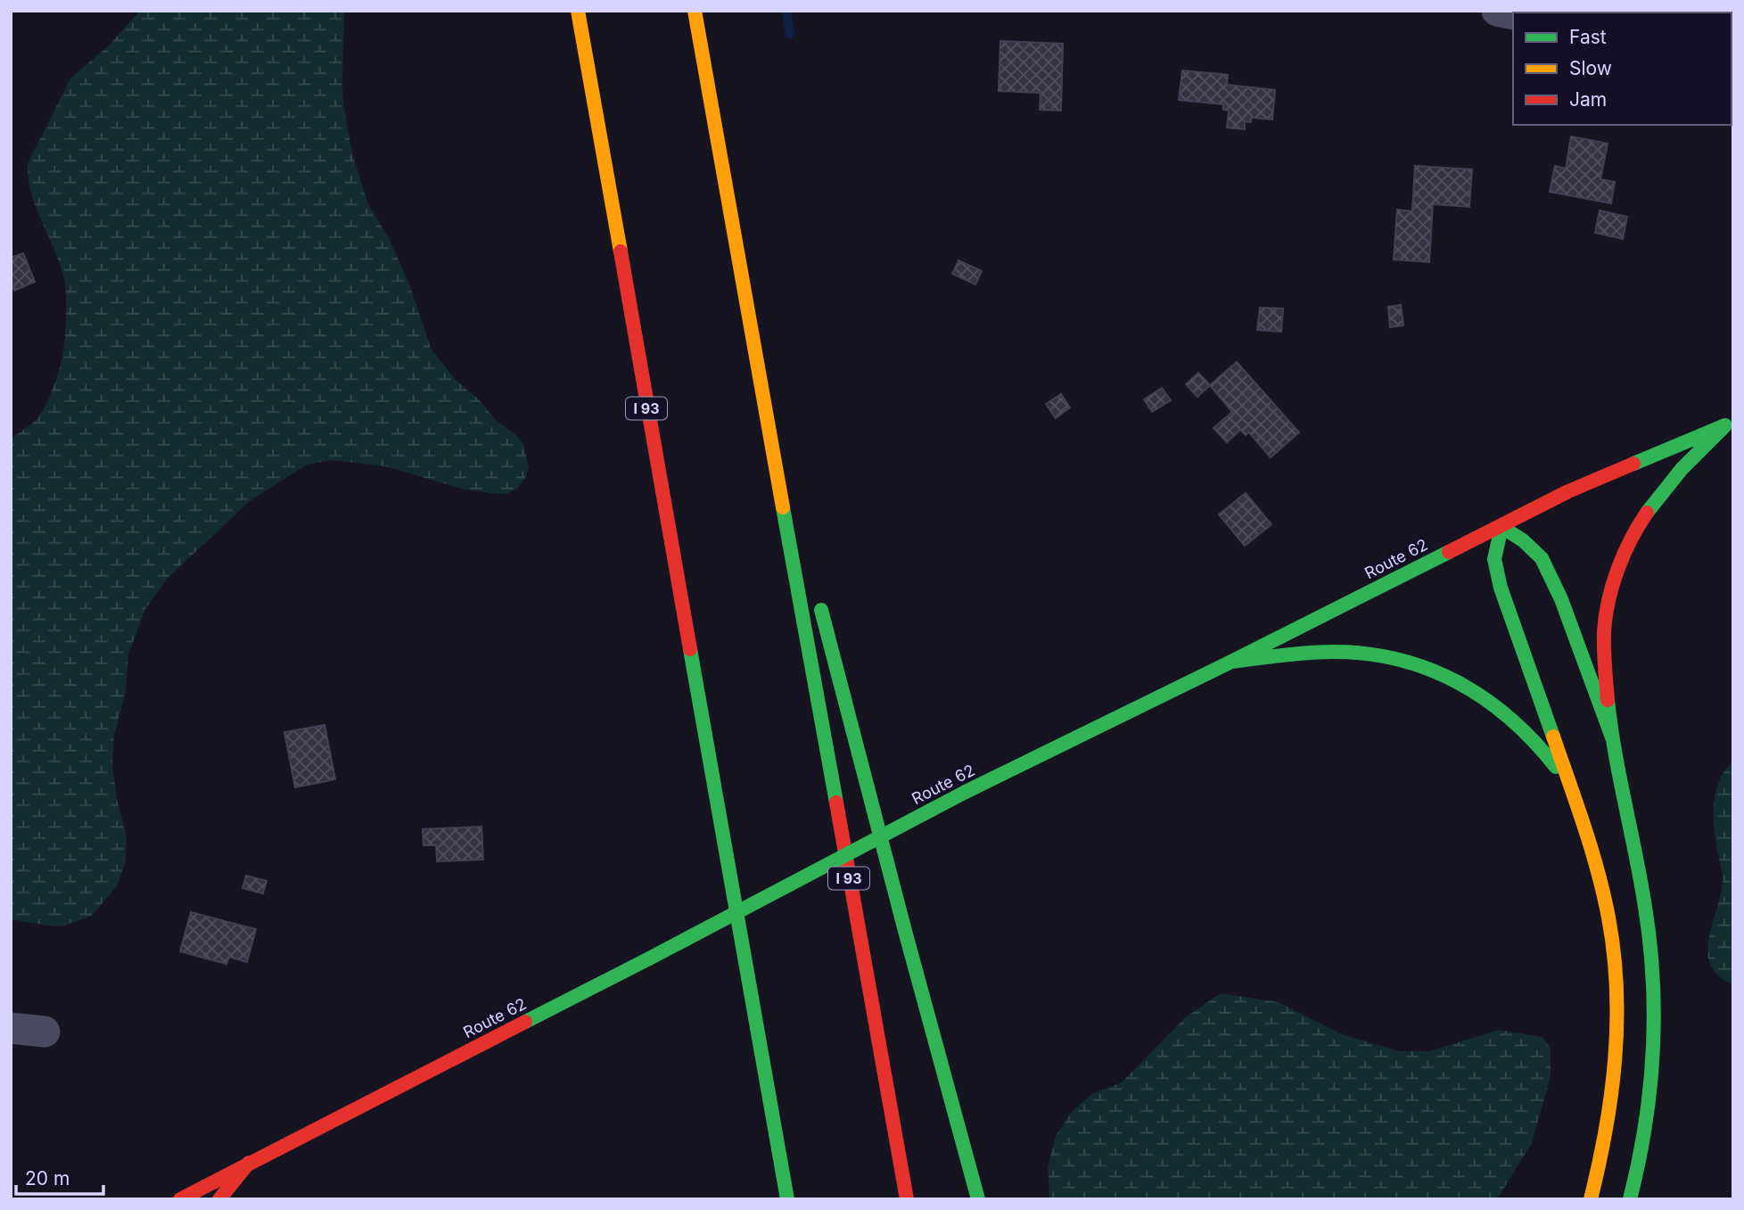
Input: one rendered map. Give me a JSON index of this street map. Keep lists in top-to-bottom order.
{
  "streets": {
    "main road": ["I 93", "Route 62"]
  },
  "legend": ["Fast", "Slow", "Jam"],
  "scale_bar": "20 m"
}
